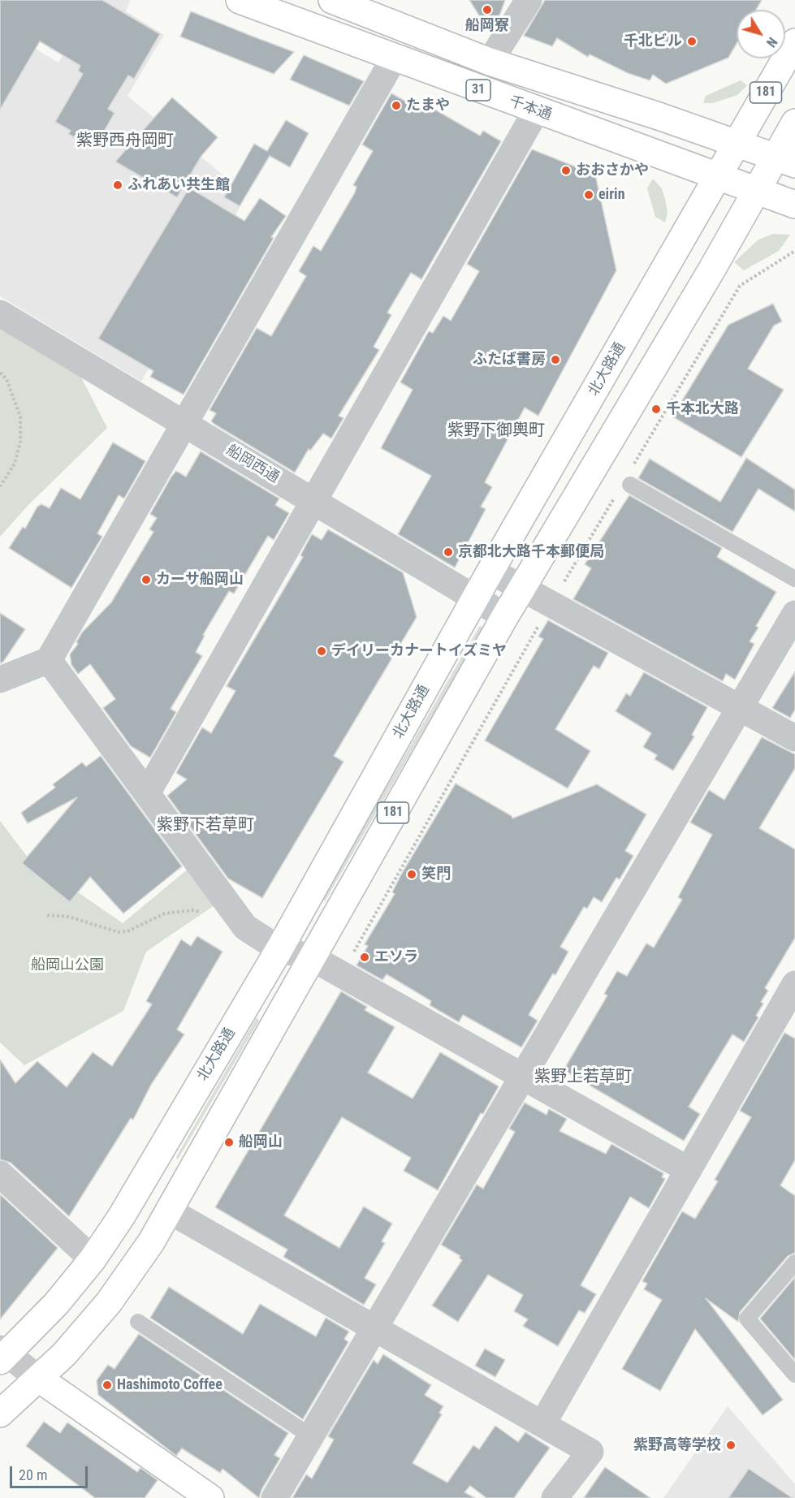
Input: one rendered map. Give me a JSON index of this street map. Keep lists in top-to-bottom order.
{
  "streets": {
    "main road": [
      "31",
      "181",
      "千本通",
      "北大路通"
    ],
    "street": ["船岡西通"]
  },
  "crossings": [
    ["31", "181"],
    ["31", "北大路通"],
    ["181", "千本通"],
    ["181", "船岡西通"],
    ["千本通", "北大路通"],
    ["北大路通", "船岡西通"]
  ],
  "districts": [
    "紫野西舟岡町",
    "紫野下御輿町",
    "紫野下若草町",
    "紫野上若草町"
  ],
  "parks": ["船岡山公園"],
  "places": [
    "船岡寮",
    "千北ビル",
    "たまや",
    "おおさかや",
    "ふれあい共生館",
    "eirin",
    "ふたば書房",
    "千本北大路",
    "京都北大路千本郵便局",
    "カーサ船岡山",
    "デイリーカナートイズミヤ",
    "笑門",
    "エソラ",
    "船岡山",
    "Hashimoto Coffee",
    "紫野高等学校"
  ],
  "scale_bar": "20 m",
  "north": "bottom right"
}
